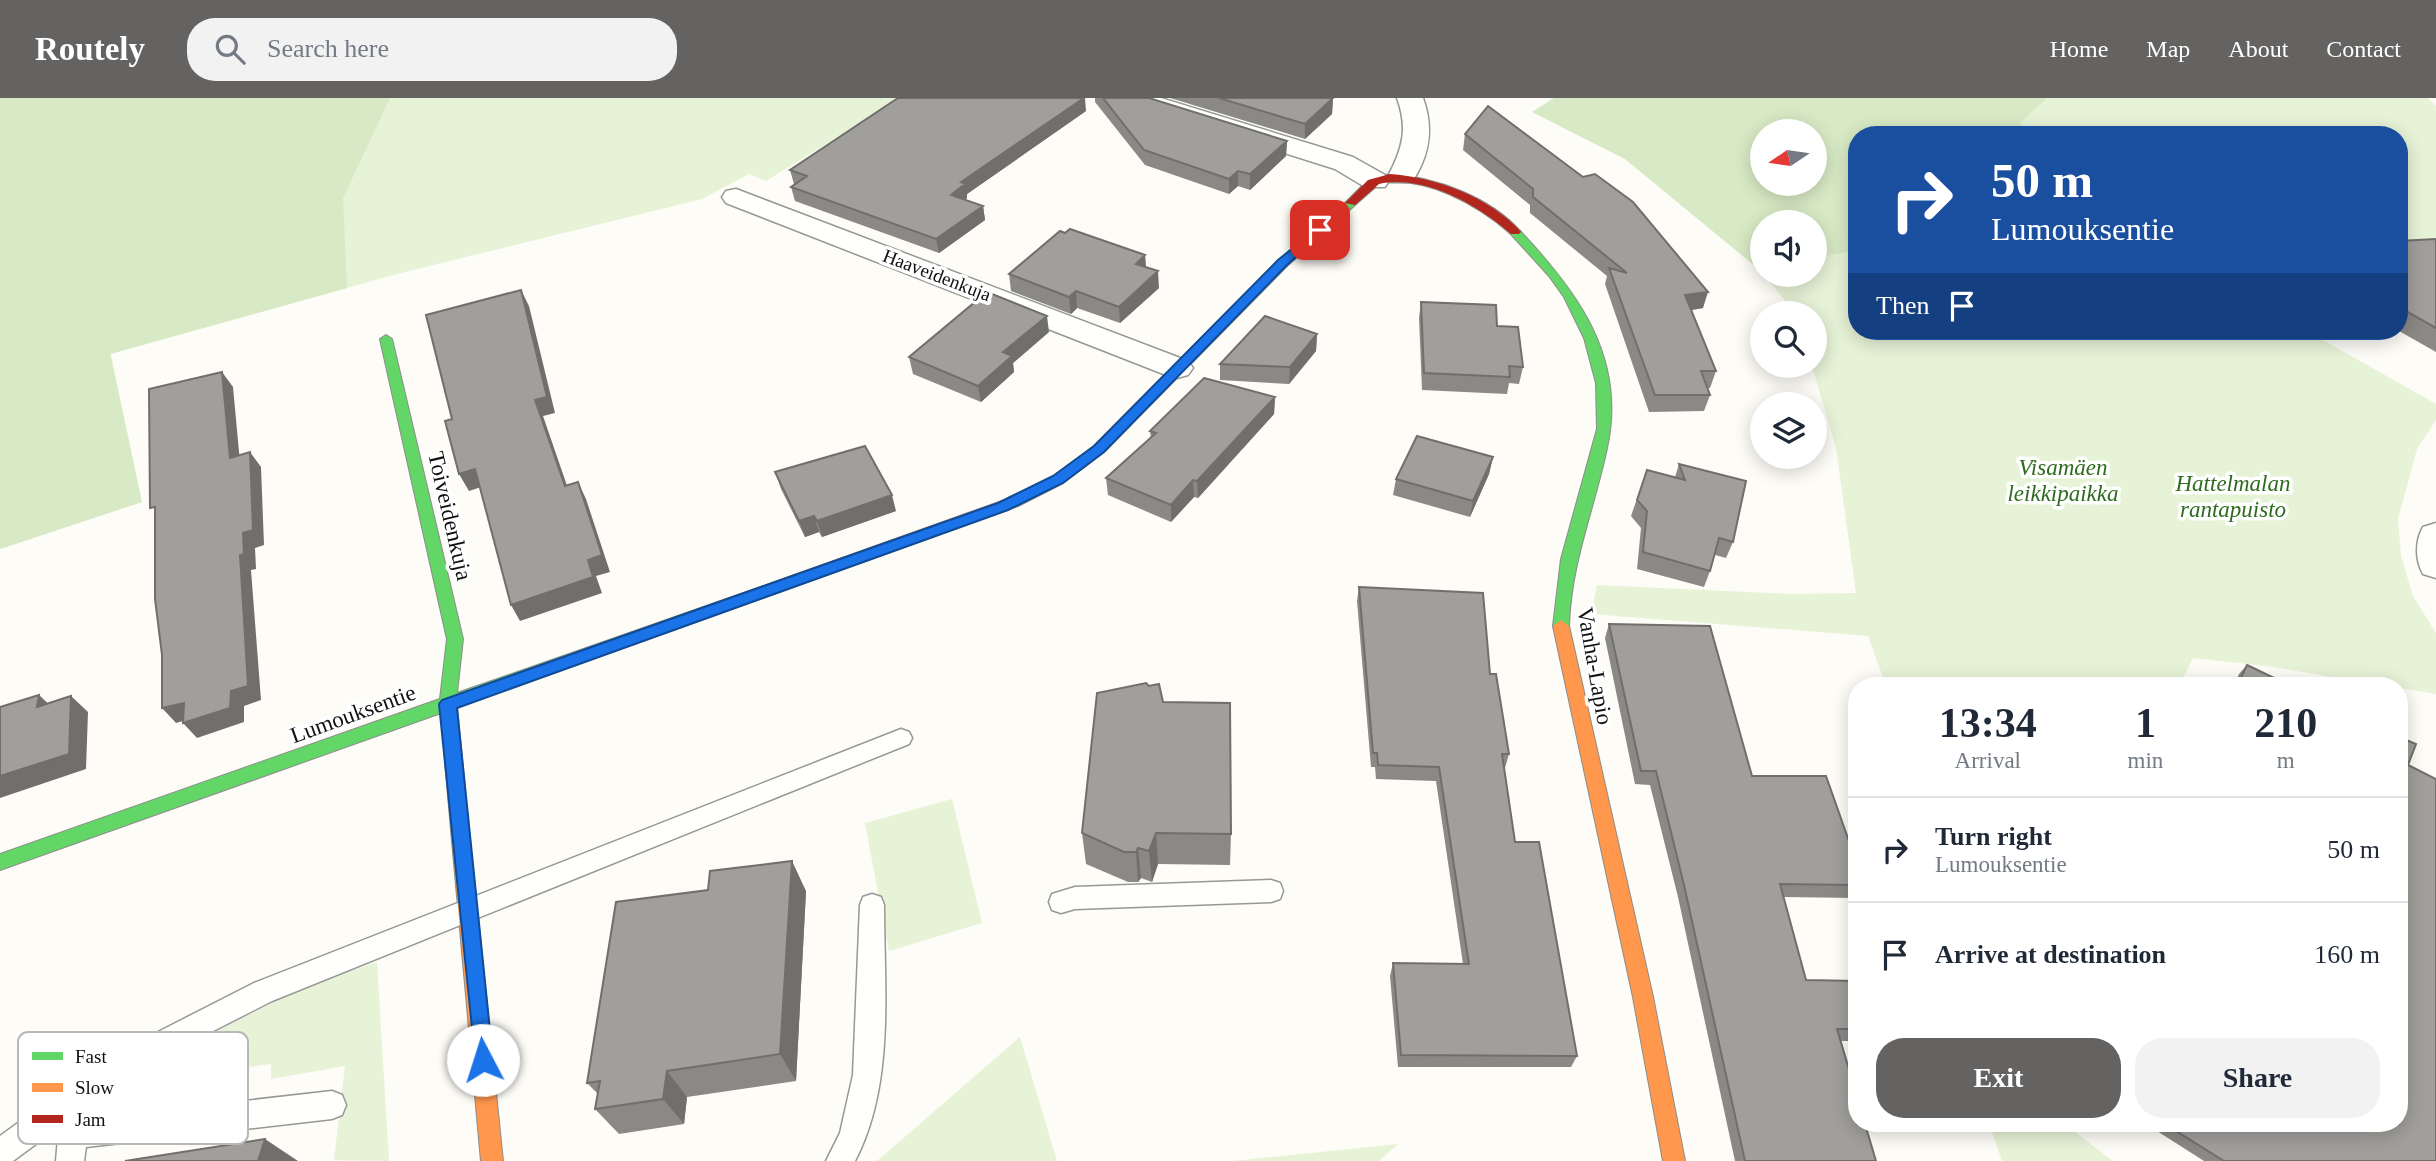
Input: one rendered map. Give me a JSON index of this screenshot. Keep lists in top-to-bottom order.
{
  "streets": {
    "street": [
      "Haaveidenkuja",
      "Toiveidenkuja",
      "Vanha-Lapio",
      "Lumouksentie"
    ]
  },
  "crossings": [
    ["Haaveidenkuja", "Lumouksentie"],
    ["Toiveidenkuja", "Lumouksentie"],
    ["Vanha-Lapio", "Lumouksentie"]
  ],
  "parks": ["Visamäen leikkipaikka", "Hattelmalan rantapuisto"],
  "legend": ["Fast", "Slow", "Jam"],
  "north": "left",
  "page": {
    "header": "Routely",
    "search": "Search here",
    "nav": [
      "Home",
      "Map",
      "About",
      "Contact"
    ],
    "turn": ["50 m", "Lumouksentie"],
    "then": "Then",
    "eta": [
      "13:34",
      "Arrival",
      "1",
      "min",
      "210",
      "m"
    ],
    "list": [
      {
        "name": "Turn right",
        "note": "Lumouksentie",
        "value": "50 m"
      },
      {
        "name": "Arrive at destination",
        "value": "160 m"
      }
    ],
    "buttons": ["Exit", "Share"]
  }
}
